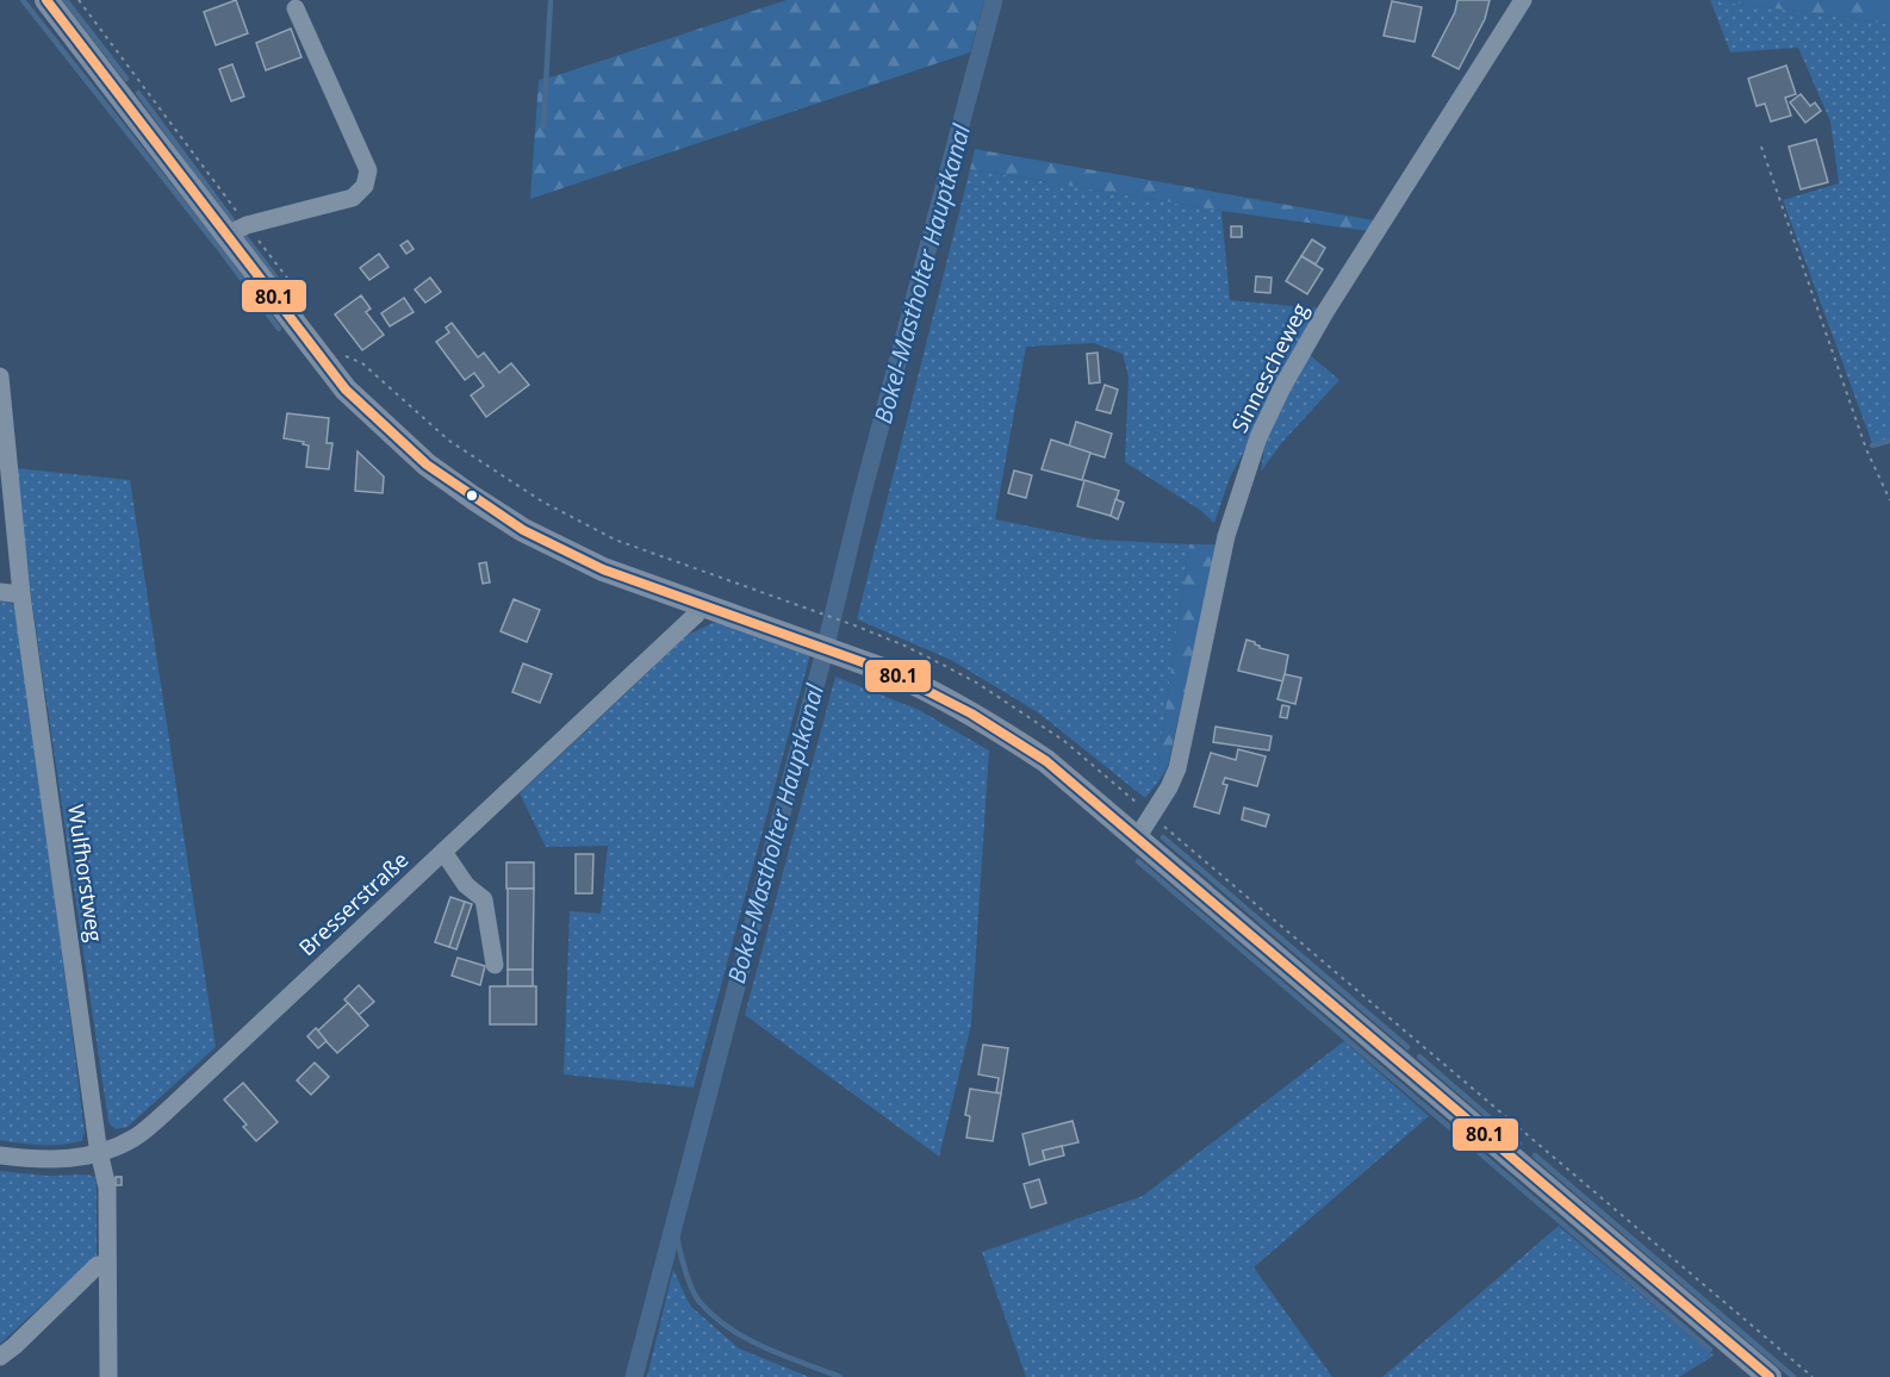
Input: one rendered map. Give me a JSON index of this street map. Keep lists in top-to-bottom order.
{
  "streets": {
    "street": ["Sinnescheweg", "Wulfhorstweg", "Bresserstraße"]
  },
  "crossings": [
    ["Wulfhorstweg", "Bresserstraße"]
  ],
  "water": ["Bokel-Mastholter Hauptkanal"],
  "lines": ["transit line 80.1"]
}
